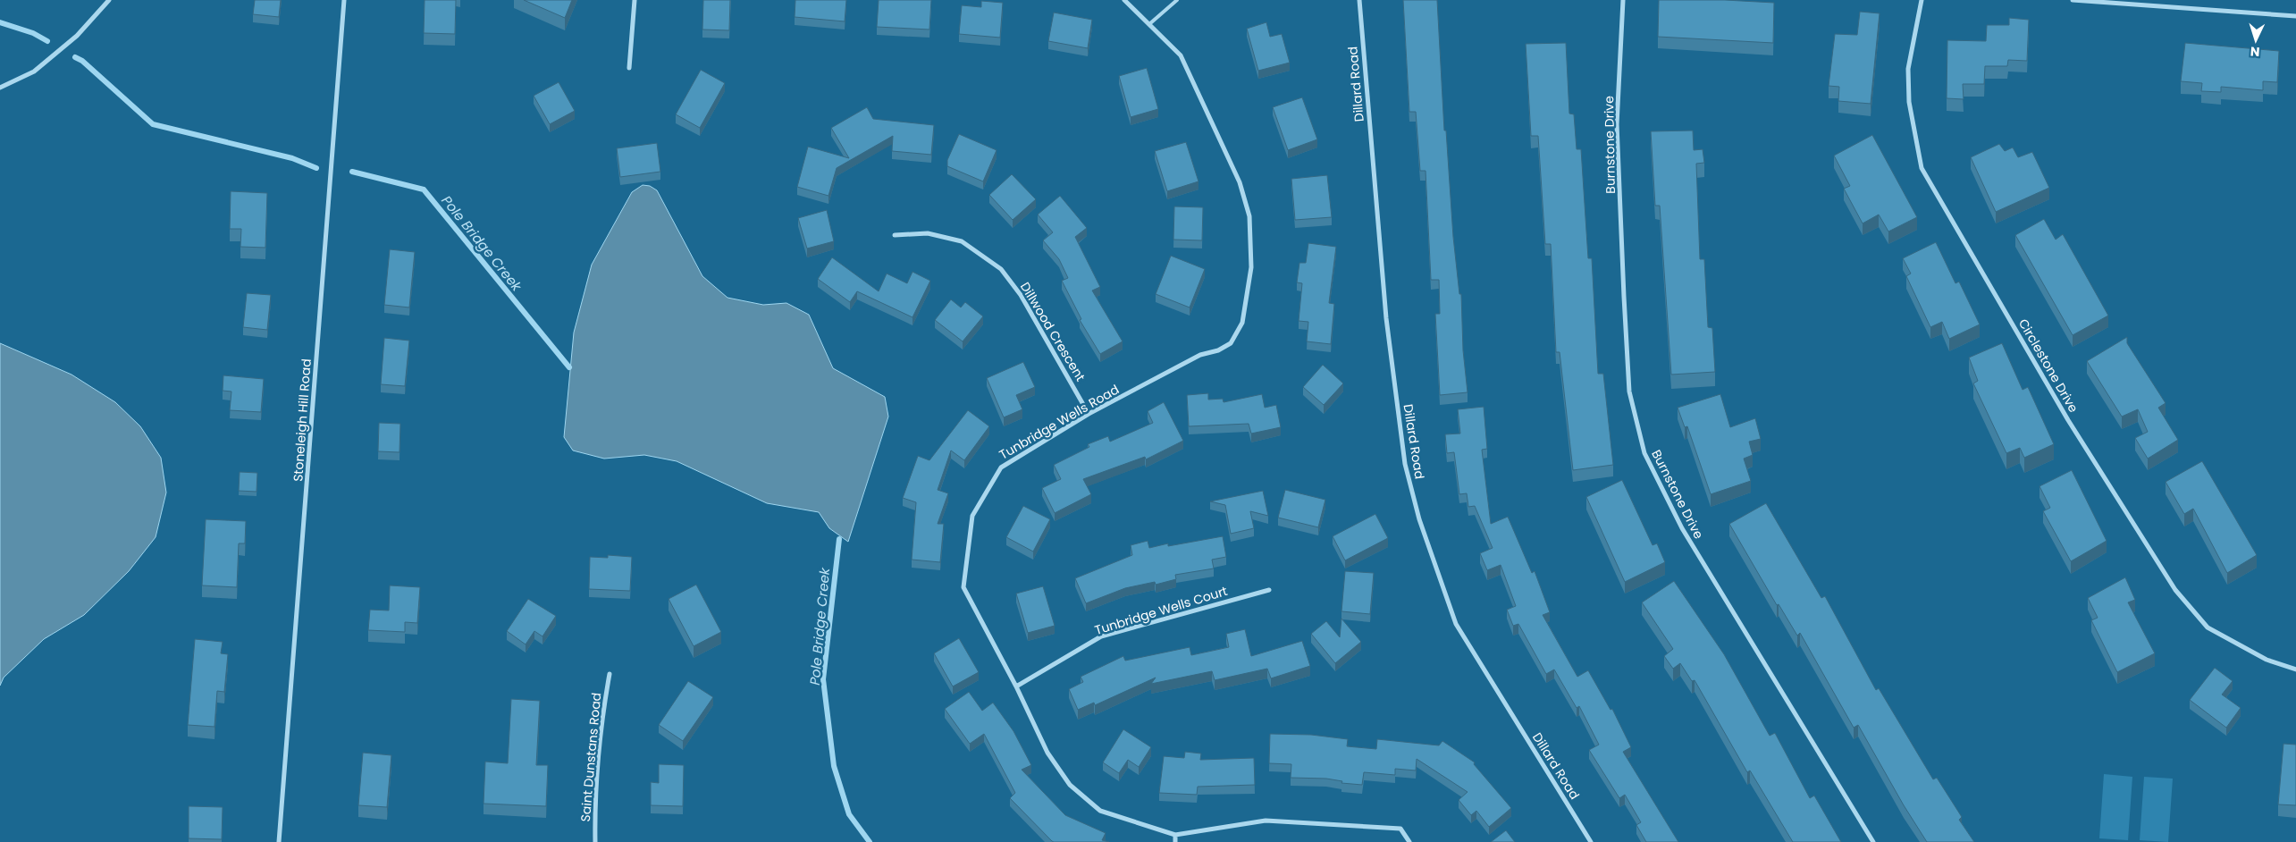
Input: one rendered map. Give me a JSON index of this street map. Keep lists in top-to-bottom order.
{
  "streets": {
    "street": [
      "Dillard Road",
      "Burnstone Drive",
      "Dillwood Crescent",
      "Circlestone Drive",
      "Stoneleigh Hill Road",
      "Tunbridge Wells Road",
      "Tunbridge Wells Court",
      "Saint Dunstans Road"
    ]
  },
  "crossings": [
    ["Dillwood Crescent", "Tunbridge Wells Road"],
    ["Tunbridge Wells Road", "Tunbridge Wells Court"]
  ],
  "water": ["Pole Bridge Creek"],
  "north": "bottom"
}
